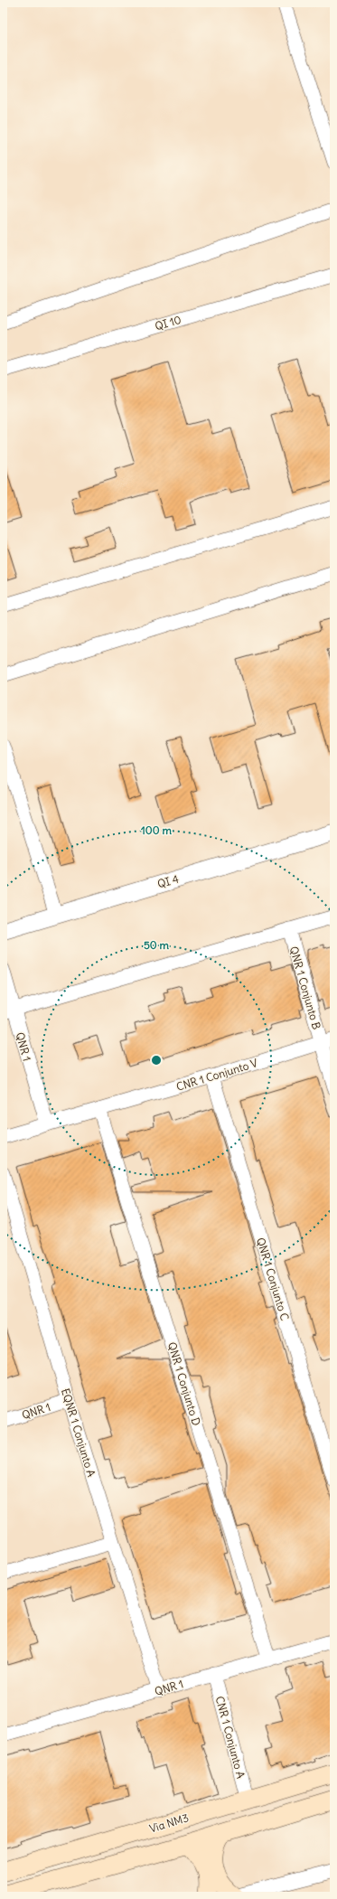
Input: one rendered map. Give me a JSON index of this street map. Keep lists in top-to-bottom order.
{
  "streets": {
    "main road": ["Via NM3"],
    "street": [
      "QI 10",
      "QI 4",
      "QNR 1 Conjunto B",
      "QNR 1",
      "CNR 1 Conjunto V",
      "QNR 1 Conjunto C",
      "QNR 1 Conjunto D",
      "EQNR 1 Conjunto A",
      "CNR 1 Conjunto A"
    ]
  },
  "crossings": [
    ["QNR 1 Conjunto B", "CNR 1 Conjunto V"],
    ["QNR 1", "QNR 1 Conjunto D"],
    ["QNR 1", "EQNR 1 Conjunto A"],
    ["QNR 1", "CNR 1 Conjunto A"],
    ["CNR 1 Conjunto V", "QNR 1 Conjunto C"],
    ["CNR 1 Conjunto V", "QNR 1 Conjunto D"],
    ["CNR 1 Conjunto A", "Via NM3"]
  ],
  "rings": ["100 m", "50 m"]
}
